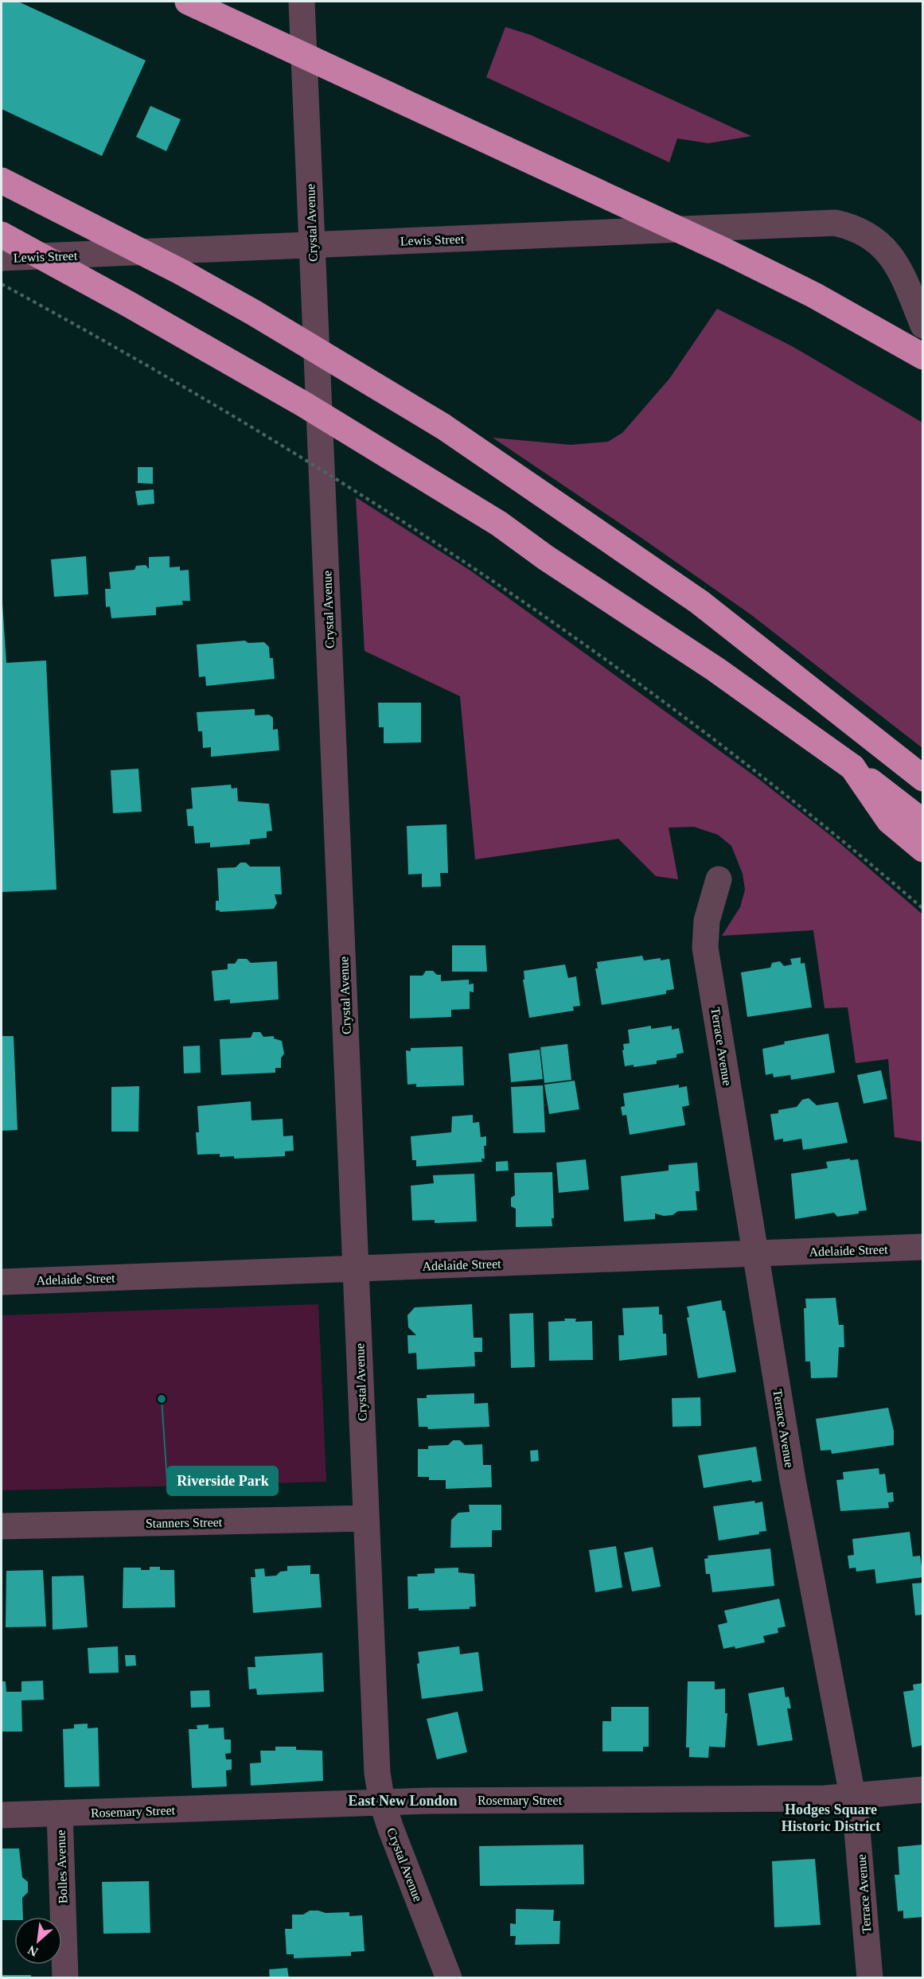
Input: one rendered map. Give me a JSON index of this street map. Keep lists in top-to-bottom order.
{
  "streets": {
    "street": [
      "Crystal Avenue",
      "Lewis Street",
      "Terrace Avenue",
      "Adelaide Street",
      "Stanners Street",
      "Rosemary Street",
      "Bolles Avenue"
    ]
  },
  "crossings": [
    ["Crystal Avenue", "Lewis Street"],
    ["Crystal Avenue", "Adelaide Street"],
    ["Crystal Avenue", "Stanners Street"],
    ["Crystal Avenue", "Rosemary Street"],
    ["Terrace Avenue", "Adelaide Street"],
    ["Terrace Avenue", "Rosemary Street"],
    ["Rosemary Street", "Bolles Avenue"]
  ],
  "districts": ["East New London", "Hodges Square Historic District"],
  "places": ["Riverside Park"],
  "north": "bottom left"
}
